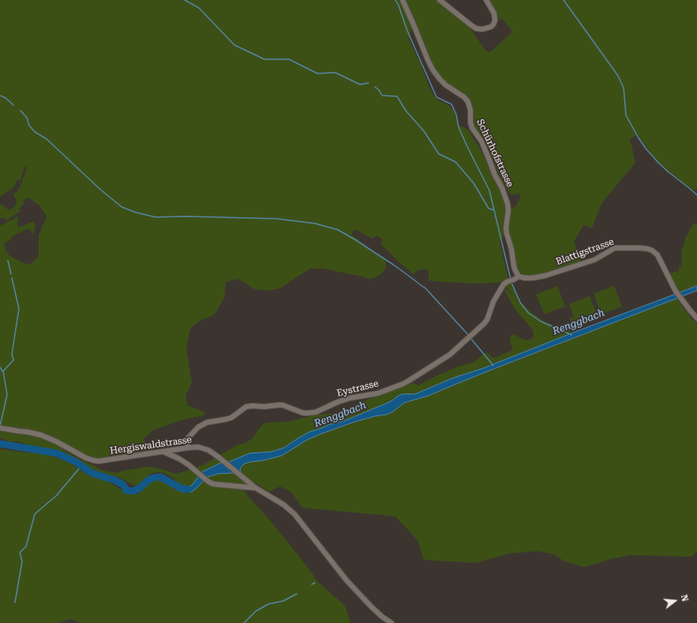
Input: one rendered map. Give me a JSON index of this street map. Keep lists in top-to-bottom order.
{
  "streets": {
    "street": [
      "Schürhofstrasse",
      "Blattigstrasse",
      "Eystrasse",
      "Hergiswaldstrasse"
    ]
  },
  "crossings": [
    ["Schürhofstrasse", "Blattigstrasse"],
    ["Schürhofstrasse", "Eystrasse"],
    ["Blattigstrasse", "Eystrasse"],
    ["Eystrasse", "Hergiswaldstrasse"]
  ],
  "water": ["Renggbach"],
  "north": "right"
}
